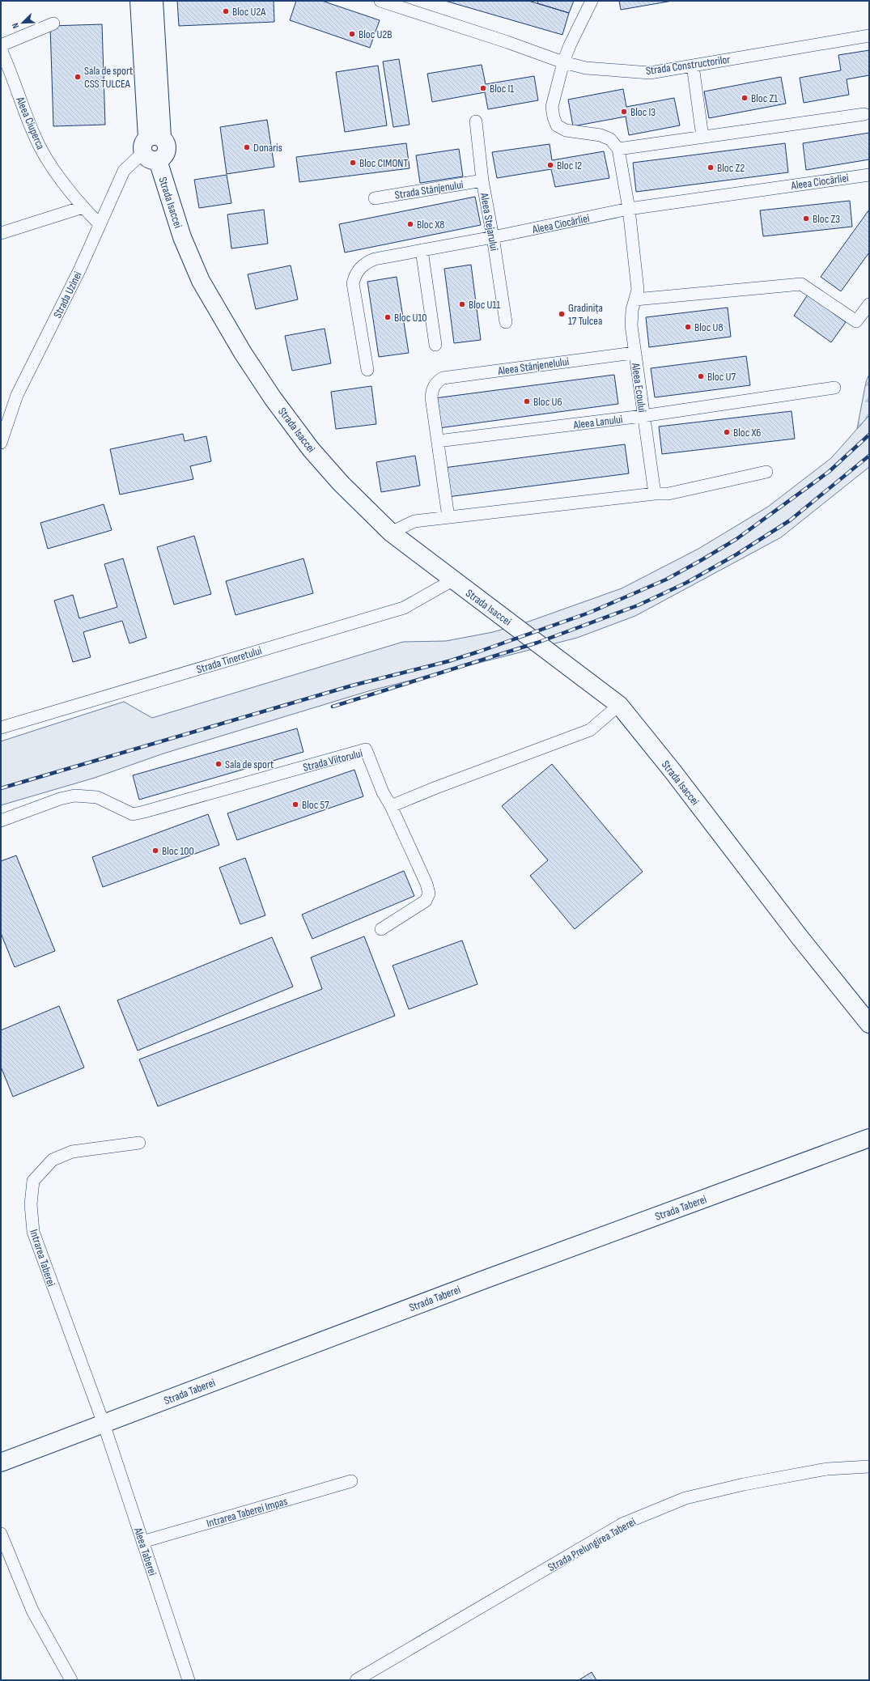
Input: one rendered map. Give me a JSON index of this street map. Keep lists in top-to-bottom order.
{
  "streets": {
    "main road": ["Strada Isaccei", "Strada Taberei"],
    "street": [
      "Strada Constructorilor",
      "Aleea Ciuperca",
      "Aleea Ciocârliei",
      "Strada Stânjenului",
      "Aleea Stejarului",
      "Strada Uzinei",
      "Aleea Stânjenelului",
      "Aleea Ecoului",
      "Aleea Lanului",
      "Strada Tineretului",
      "Strada Viitorului",
      "Intrarea Taberei",
      "Intrarea Taberei Impas",
      "Strada Prelungirea Taberei",
      "Aleea Taberei"
    ]
  },
  "crossings": [
    ["Aleea Ciuperca", "Strada Uzinei"],
    ["Aleea Ciocârliei", "Aleea Stejarului"],
    ["Aleea Ciocârliei", "Aleea Ecoului"],
    ["Strada Stânjenului", "Aleea Stejarului"],
    ["Strada Isaccei", "Strada Uzinei"],
    ["Strada Isaccei", "Strada Tineretului"],
    ["Aleea Stânjenelului", "Aleea Ecoului"],
    ["Aleea Stânjenelului", "Aleea Lanului"],
    ["Aleea Ecoului", "Aleea Lanului"],
    ["Strada Taberei", "Intrarea Taberei"],
    ["Strada Taberei", "Aleea Taberei"],
    ["Intrarea Taberei", "Aleea Taberei"],
    ["Intrarea Taberei Impas", "Aleea Taberei"]
  ],
  "places": [
    "Bloc U2A",
    "Bloc U2B",
    "Sala de sport CSS TULCEA",
    "Bloc I1",
    "Bloc Z1",
    "Bloc I3",
    "Donaris",
    "Bloc CIMONT",
    "Bloc I2",
    "Bloc Z2",
    "Bloc Z3",
    "Bloc X8",
    "Bloc U11",
    "Gradinița 17 Tulcea",
    "Bloc U10",
    "Bloc U8",
    "Bloc U7",
    "Bloc U6",
    "Bloc X6",
    "Sala de sport",
    "Bloc 57",
    "Bloc 100"
  ],
  "north": "bottom left"
}
